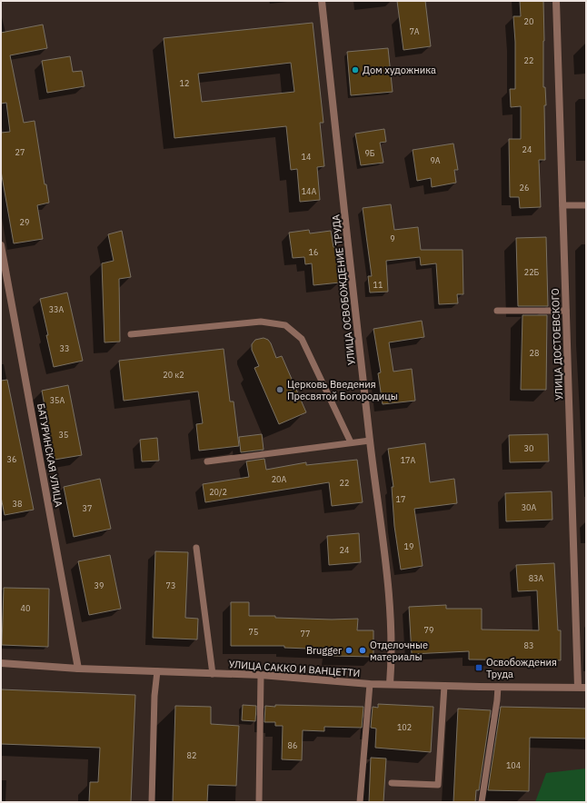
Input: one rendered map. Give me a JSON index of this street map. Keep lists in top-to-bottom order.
{
  "streets": {
    "street": [
      "УЛИЦА ОСВОБОЖДЕНИЕ ТРУДА",
      "УЛИЦА ДОСТОЕВСКОГО",
      "БАТУРИНСКАЯ УЛИЦА",
      "УЛИЦА САККО И ВАНЦЕТТИ"
    ]
  },
  "crossings": [
    ["УЛИЦА ОСВОБОЖДЕНИЕ ТРУДА", "УЛИЦА САККО И ВАНЦЕТТИ"],
    ["УЛИЦА ДОСТОЕВСКОГО", "УЛИЦА САККО И ВАНЦЕТТИ"],
    ["БАТУРИНСКАЯ УЛИЦА", "УЛИЦА САККО И ВАНЦЕТТИ"]
  ],
  "places": {
    "other": [
      "Дом художника",
      "Церковь Введения Пресвятой Богородицы",
      "Brugger",
      "Отделочные материалы"
    ],
    "transit": ["Освобождения Труда"]
  },
  "house_numbers": [
    "20",
    "7А",
    "22",
    "12",
    "24",
    "27",
    "9Б",
    "14",
    "9А",
    "26",
    "14А",
    "29",
    "9",
    "16",
    "22Б",
    "11",
    "33А",
    "33",
    "28",
    "20 к2",
    "35А",
    "35",
    "30",
    "36",
    "17А",
    "20А",
    "22",
    "20/2",
    "17",
    "38",
    "30А",
    "37",
    "19",
    "24",
    "83А",
    "39",
    "73",
    "40",
    "79",
    "75",
    "77",
    "83",
    "102",
    "86",
    "82",
    "104"
  ]
}
